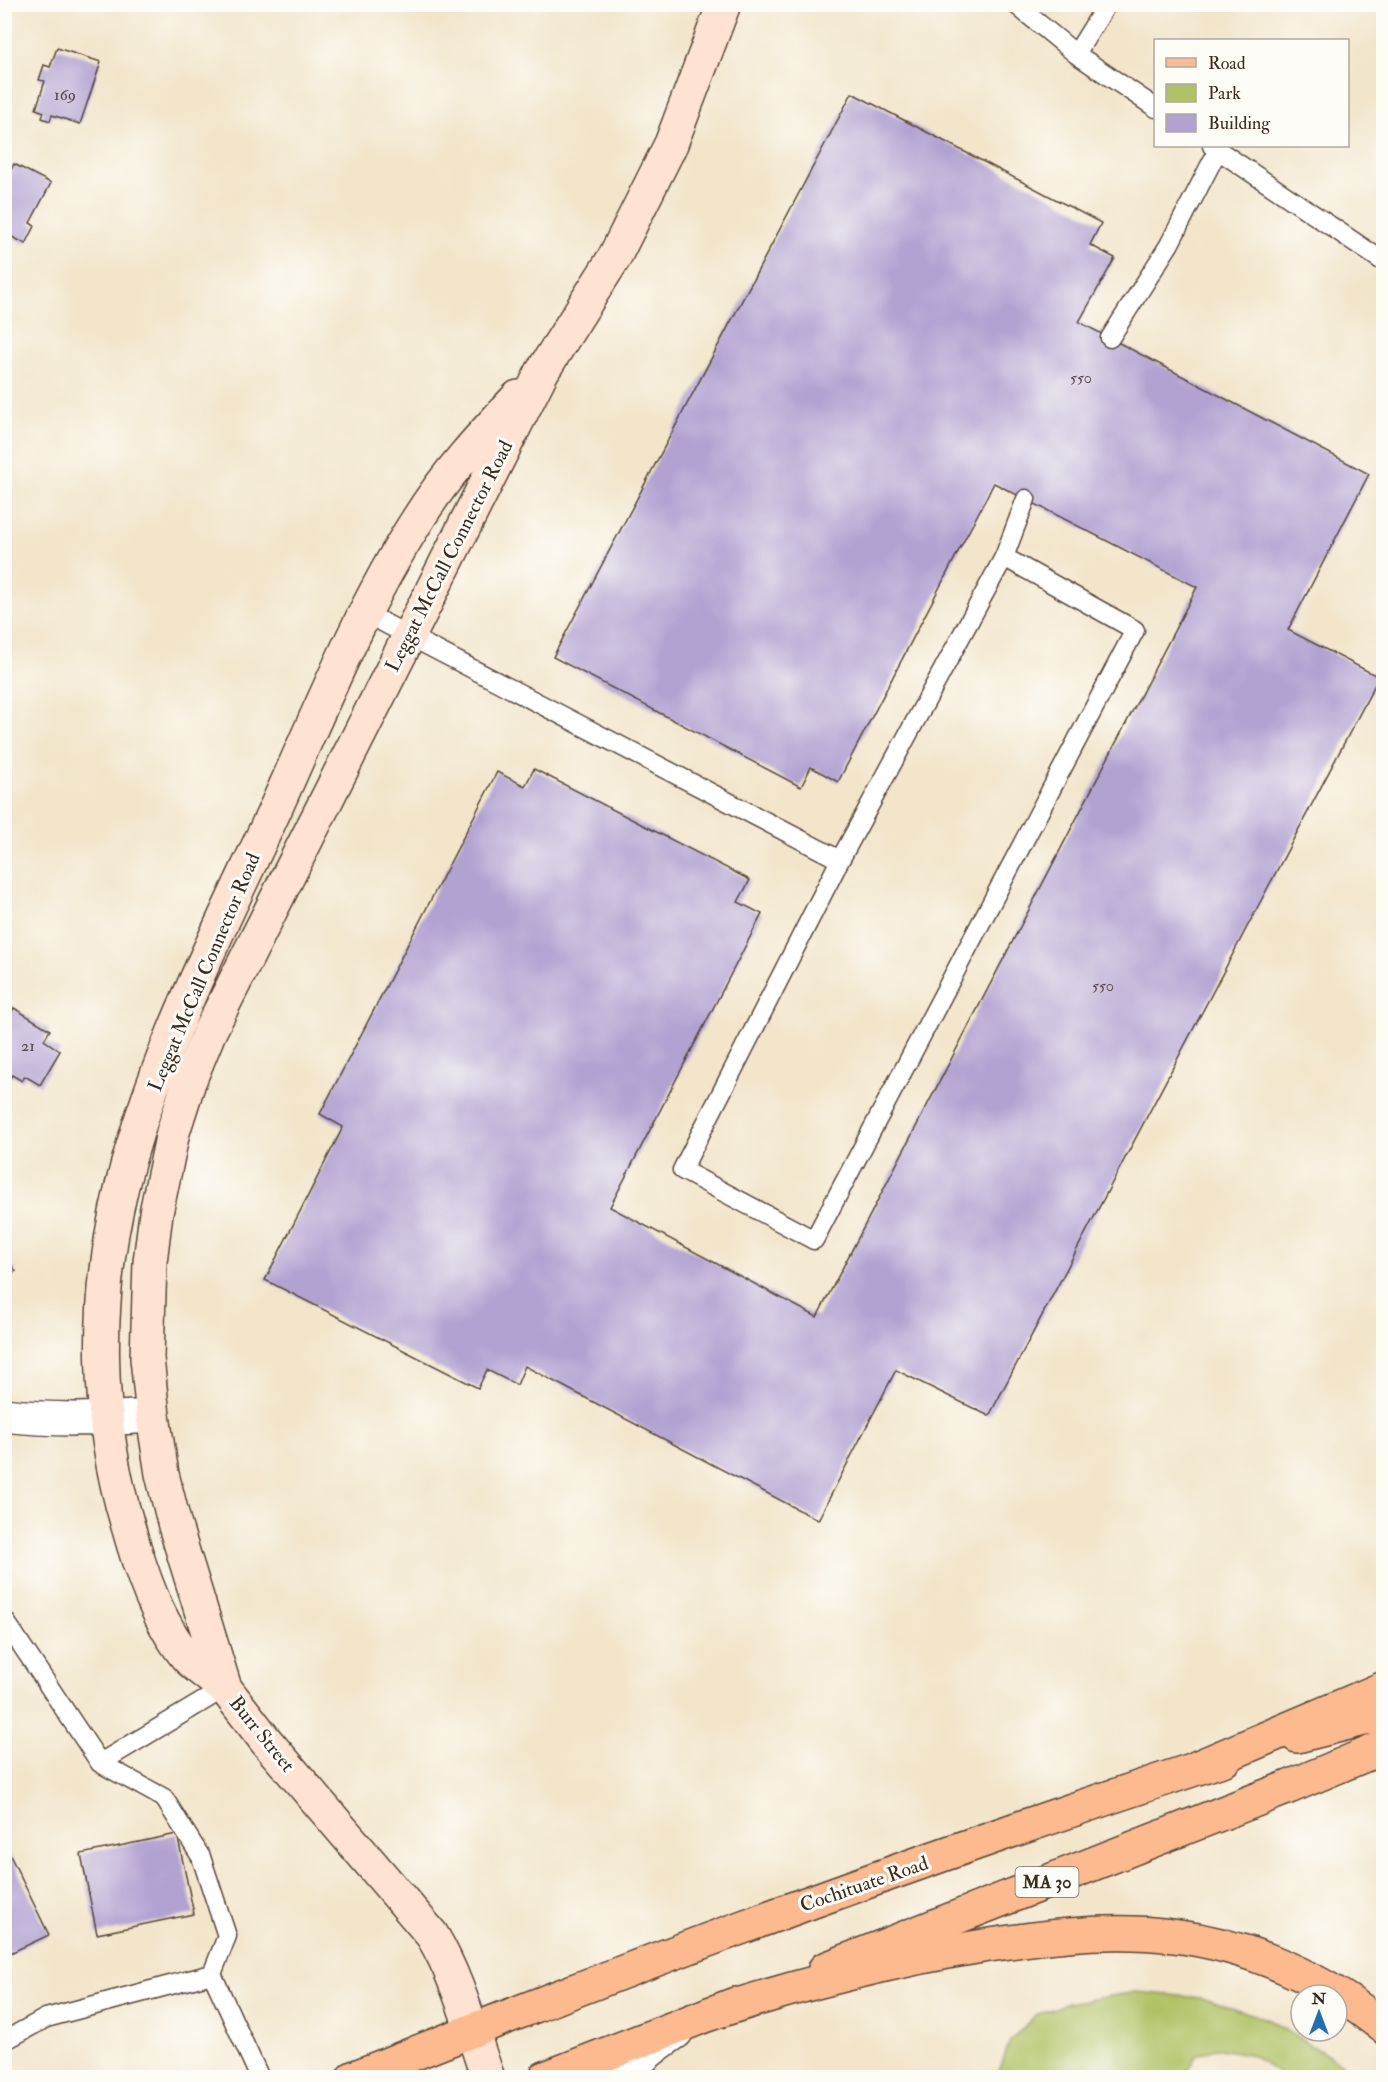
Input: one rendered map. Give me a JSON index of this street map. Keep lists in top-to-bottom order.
{
  "streets": {
    "main road": ["MA 30", "Cochituate Road"],
    "street": ["Leggat McCall Connector Road", "Burr Street"]
  },
  "crossings": [
    ["Leggat McCall Connector Road", "Burr Street"],
    ["Burr Street", "Cochituate Road"]
  ],
  "house_numbers": [
    "169",
    "550",
    "550",
    "21"
  ],
  "legend": ["Road", "Park", "Building"],
  "north": "top"
}
